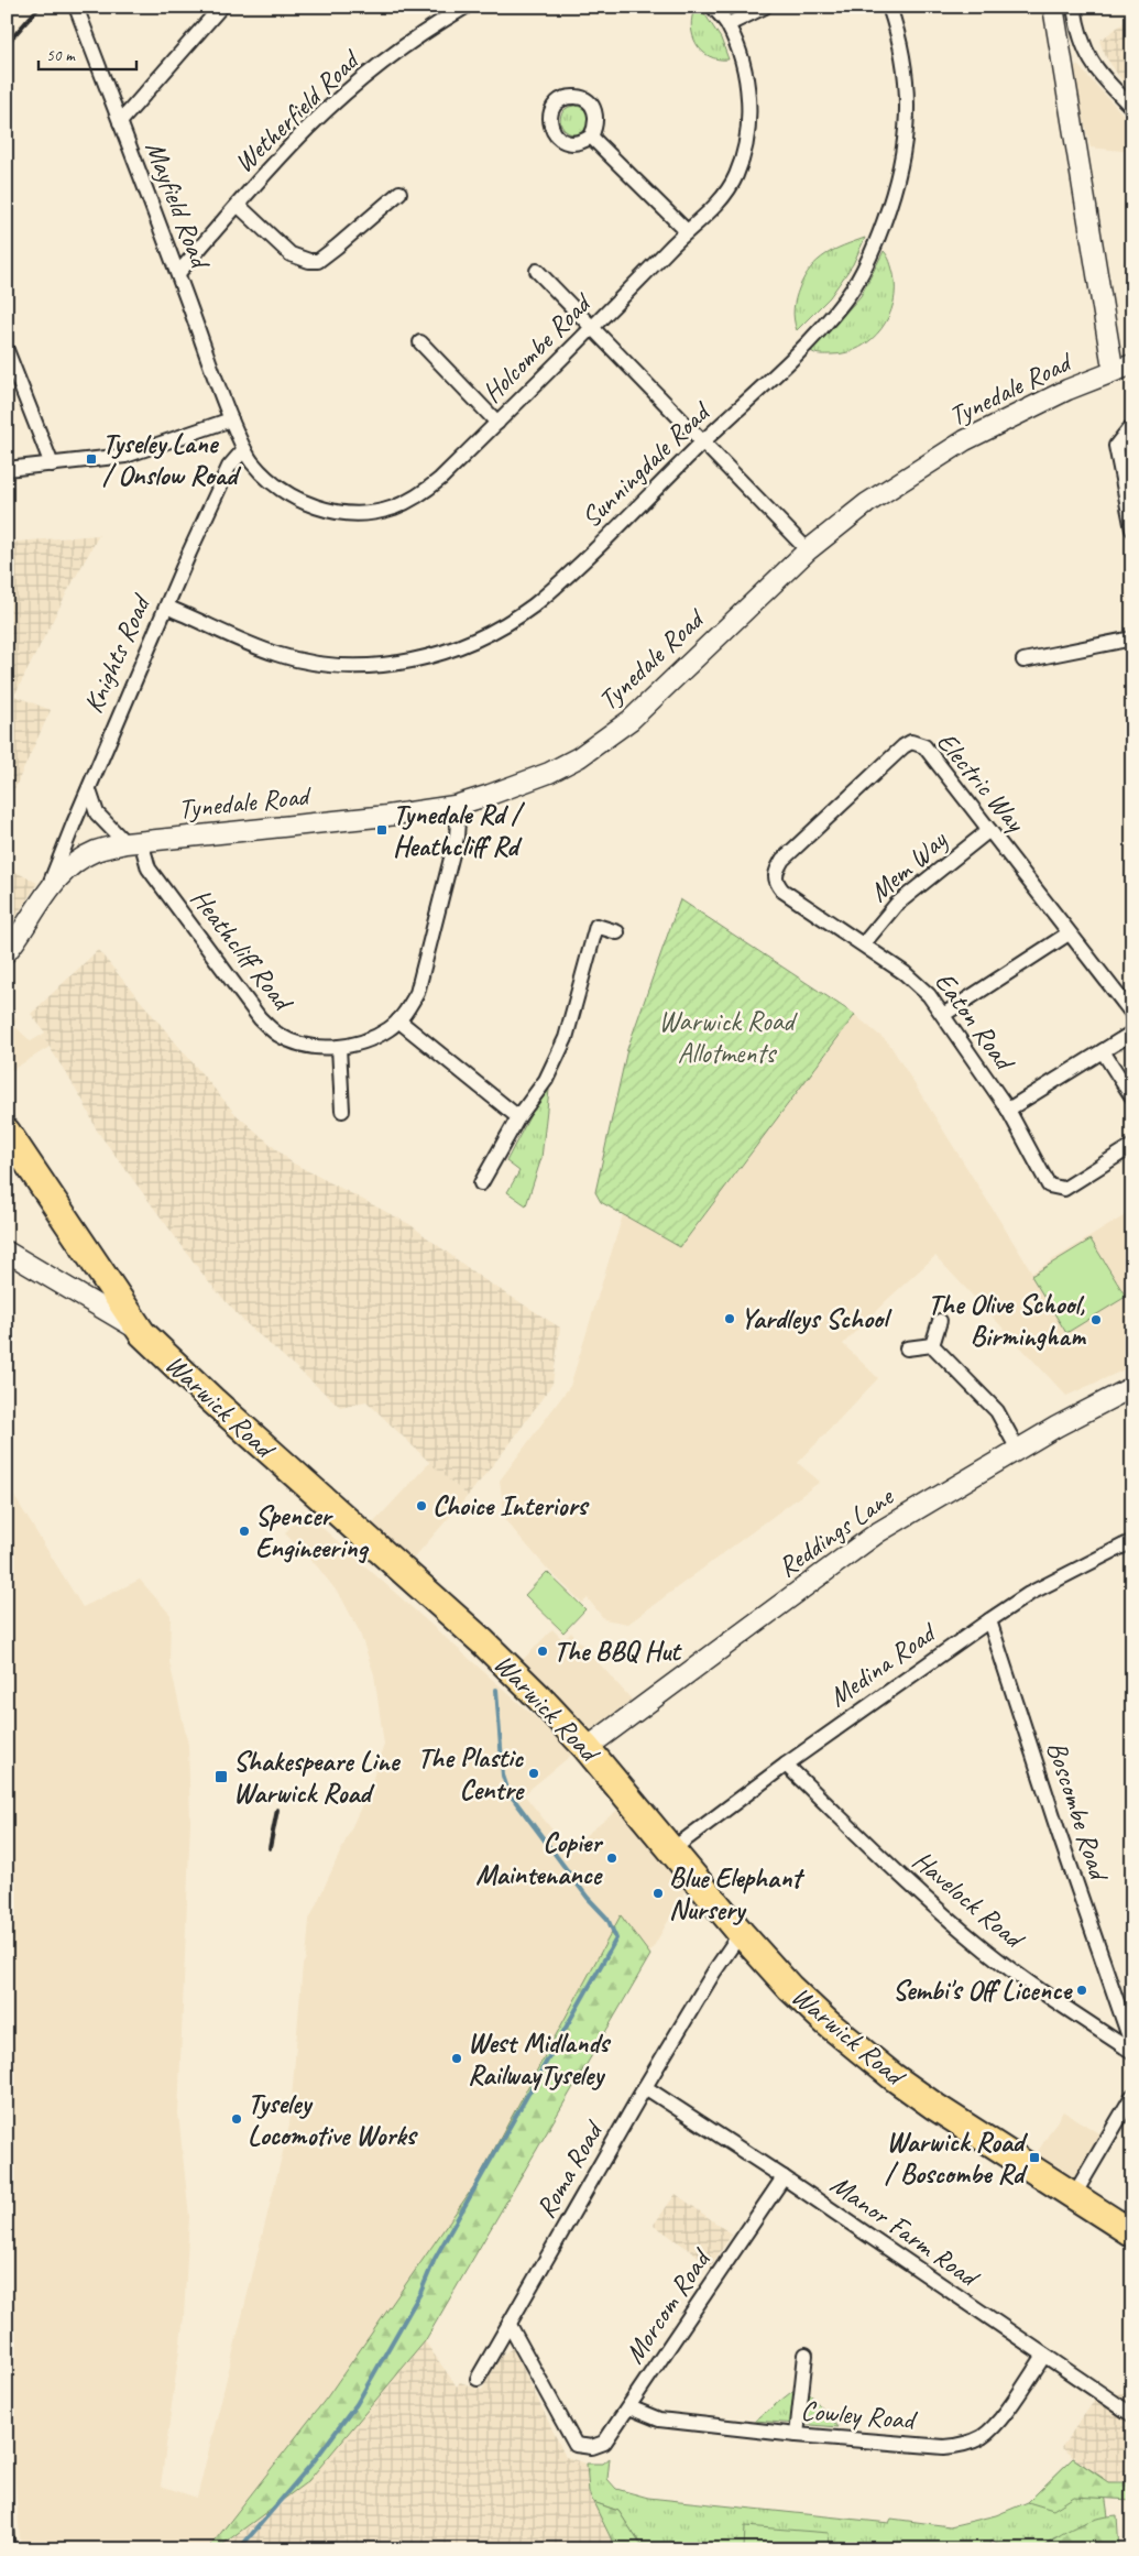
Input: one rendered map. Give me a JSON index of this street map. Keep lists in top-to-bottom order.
{
  "streets": {
    "highway": ["Warwick Road"],
    "street": [
      "Wetherfield Road",
      "Mayfield Road",
      "Holcombe Road",
      "Tynedale Road",
      "Sunningdale Road",
      "Knights Road",
      "Electric Way",
      "Mem Way",
      "Heathcliff Road",
      "Eaton Road",
      "Reddings Lane",
      "Medina Road",
      "Boscombe Road",
      "Havelock Road",
      "Roma Road",
      "Manor Farm Road",
      "Morcom Road",
      "Cowley Road"
    ]
  },
  "crossings": [
    ["Wetherfield Road", "Mayfield Road"],
    ["Mayfield Road", "Holcombe Road"],
    ["Holcombe Road", "Knights Road"],
    ["Tynedale Road", "Knights Road"],
    ["Tynedale Road", "Heathcliff Road"],
    ["Sunningdale Road", "Knights Road"],
    ["Knights Road", "Heathcliff Road"],
    ["Electric Way", "Mem Way"],
    ["Electric Way", "Eaton Road"],
    ["Mem Way", "Eaton Road"],
    ["Warwick Road", "Reddings Lane"],
    ["Warwick Road", "Medina Road"],
    ["Warwick Road", "Roma Road"],
    ["Medina Road", "Boscombe Road"],
    ["Medina Road", "Havelock Road"],
    ["Roma Road", "Manor Farm Road"],
    ["Roma Road", "Morcom Road"],
    ["Manor Farm Road", "Morcom Road"],
    ["Manor Farm Road", "Cowley Road"],
    ["Morcom Road", "Cowley Road"]
  ],
  "parks": ["Warwick Road Allotments"],
  "places": {
    "transit": [
      "Tyseley Lane / Onslow Road",
      "Tynedale Rd / Heathcliff Rd",
      "Shakespeare Line Warwick Road",
      "Warwick Road / Boscombe Rd"
    ],
    "other": [
      "Yardleys School",
      "The Olive School, Birmingham",
      "Choice Interiors",
      "Spencer Engineering",
      "The BBQ Hut",
      "The Plastic Centre",
      "Copier Maintenance",
      "Blue Elephant Nursery",
      "Sembi's Off Licence",
      "West Midlands RailwayTyseley",
      "Tyseley Locomotive Works"
    ]
  },
  "scale_bar": "50 m"
}
